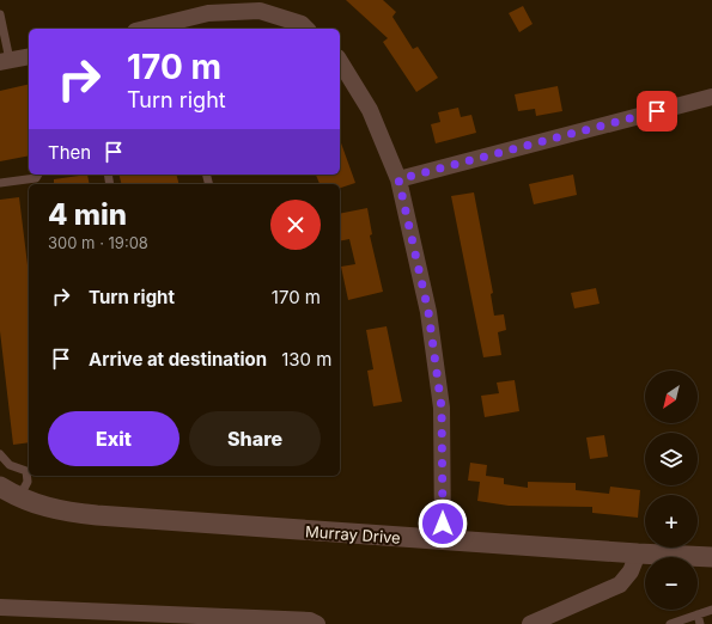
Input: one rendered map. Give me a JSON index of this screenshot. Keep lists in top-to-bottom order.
{
  "streets": {
    "street": ["Murray Drive"]
  },
  "north": "bottom left",
  "page": {
    "turn": ["170 m", "Turn right"],
    "then": "Then",
    "heading": ["4 min", "300 m · 19:08"],
    "list": [
      {
        "name": "Turn right",
        "value": "170 m"
      },
      {
        "name": "Arrive at destination",
        "value": "130 m"
      }
    ],
    "map_buttons": ["+", "−"],
    "buttons": ["Exit", "Share"]
  }
}
